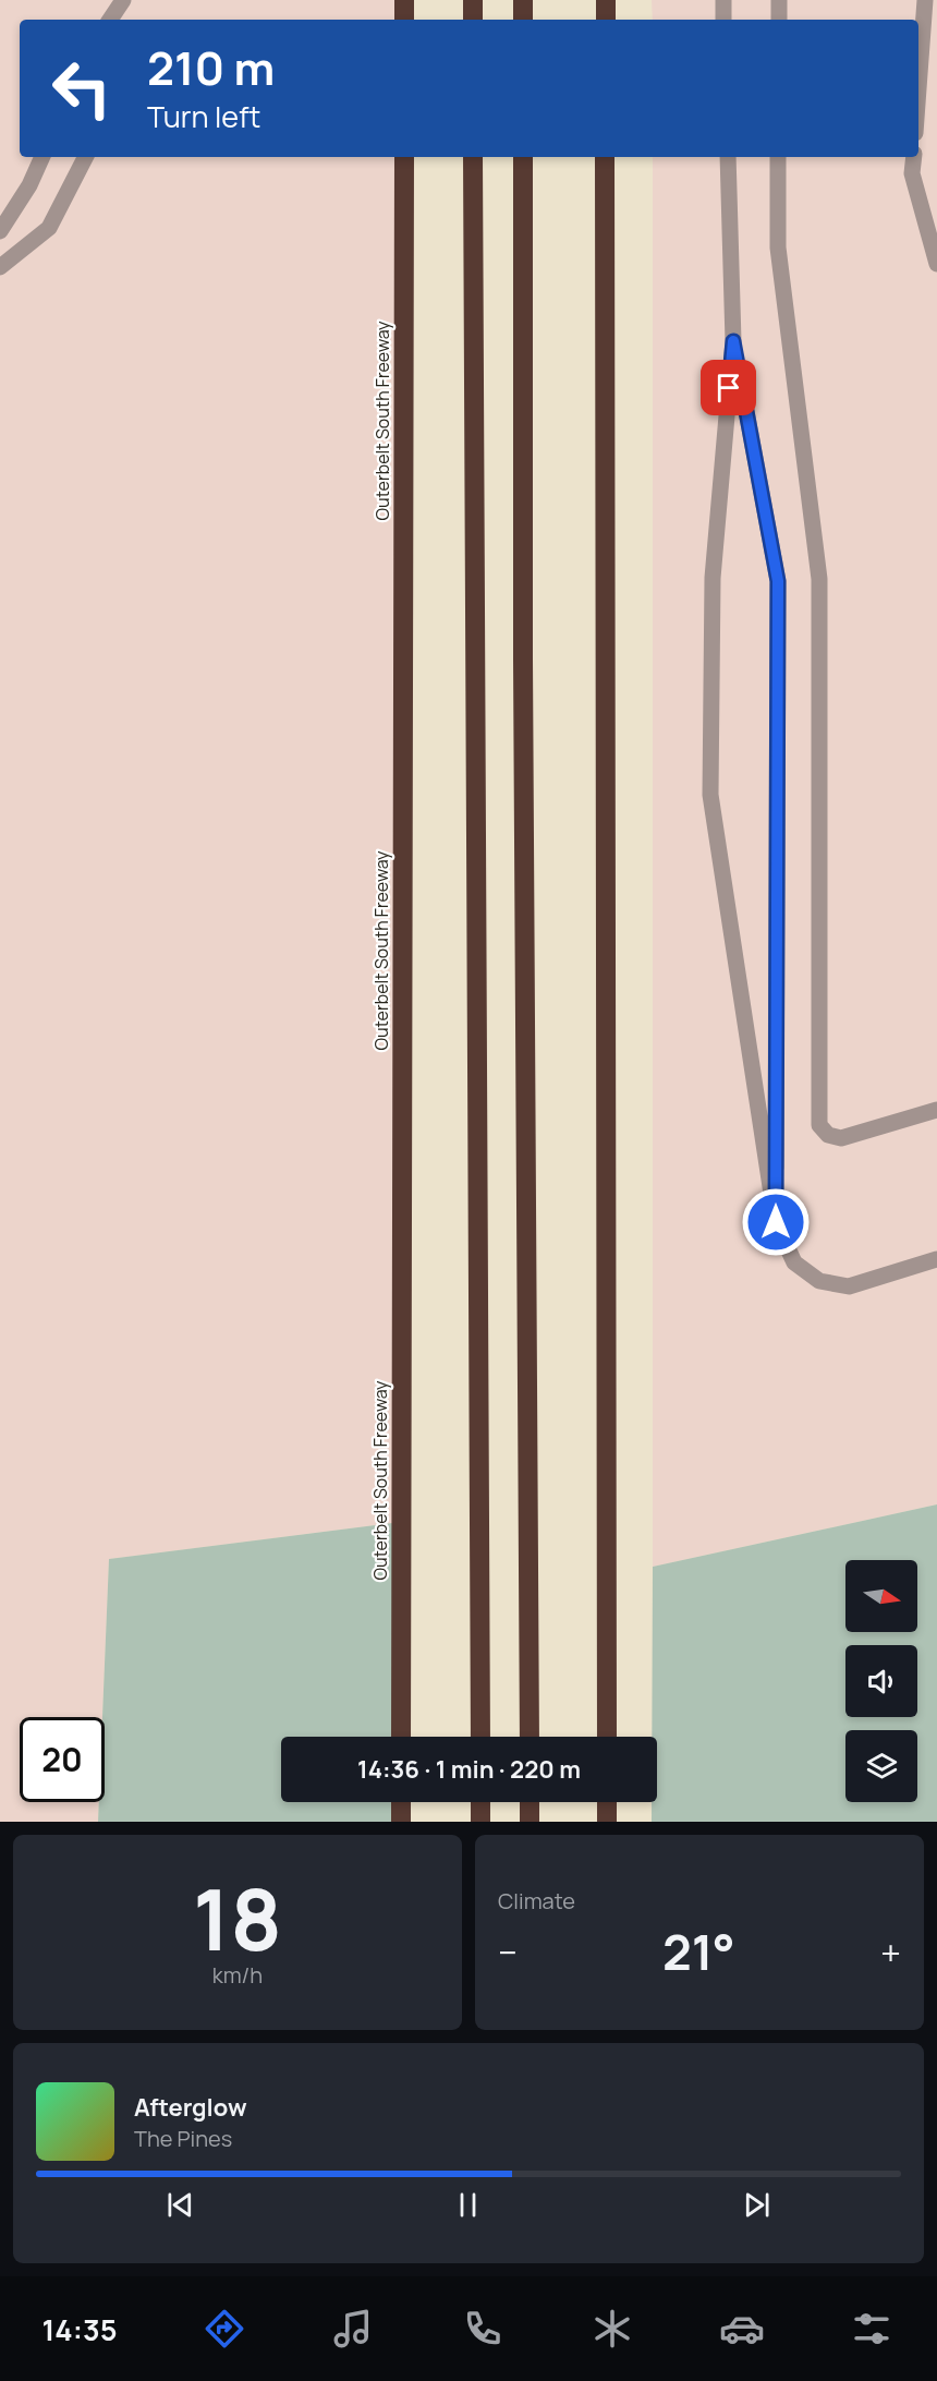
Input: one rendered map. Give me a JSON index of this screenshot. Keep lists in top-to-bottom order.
{
  "streets": {
    "highway": ["Outerbelt South Freeway"]
  },
  "north": "right",
  "page": {
    "turn": ["210 m", "Turn left"],
    "limit": "20",
    "trip": "14:36 · 1 min · 220 m",
    "tile": [
      ["18", "km/h"],
      "Climate"
    ],
    "heat": ["−", "21°", "+"],
    "song": ["Afterglow", "The Pines"],
    "tabs": "14:35"
  }
}
